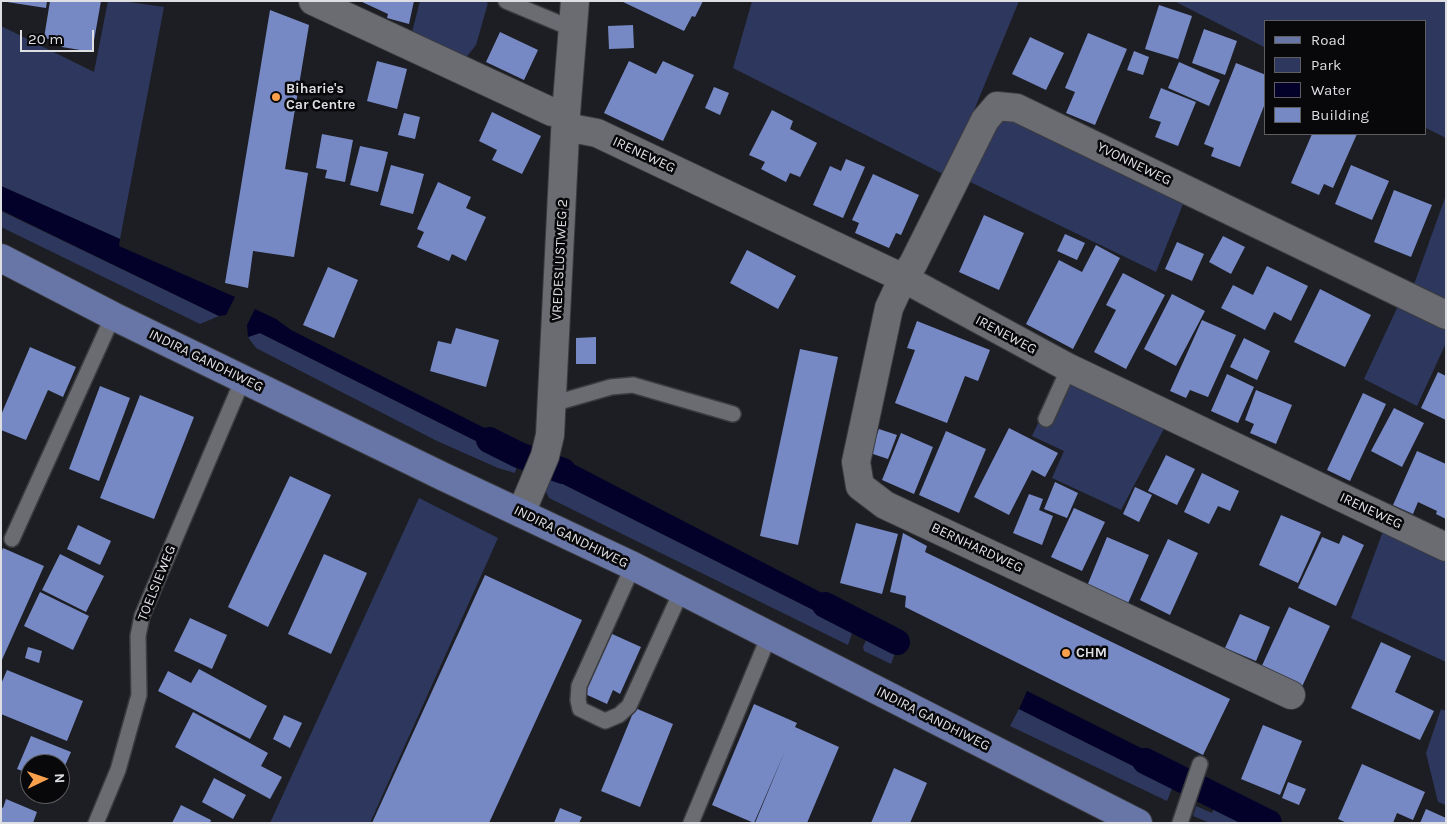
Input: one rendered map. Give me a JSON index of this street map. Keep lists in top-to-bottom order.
{
  "streets": {
    "main road": ["INDIRA GANDHIWEG"],
    "street": [
      "IRENEWEG",
      "YVONNEWEG",
      "VREDESLUSTWEG 2",
      "BERNHARDWEG"
    ],
    "lane": ["TOELSIEWEG"]
  },
  "crossings": [
    ["IRENEWEG", "YVONNEWEG"],
    ["IRENEWEG", "VREDESLUSTWEG 2"],
    ["IRENEWEG", "BERNHARDWEG"],
    ["YVONNEWEG", "BERNHARDWEG"],
    ["VREDESLUSTWEG 2", "INDIRA GANDHIWEG"],
    ["INDIRA GANDHIWEG", "TOELSIEWEG"]
  ],
  "places": ["Biharie's Car Centre", "CHM"],
  "legend": [
    "Road",
    "Park",
    "Water",
    "Building"
  ],
  "scale_bar": "20 m",
  "north": "right"
}
